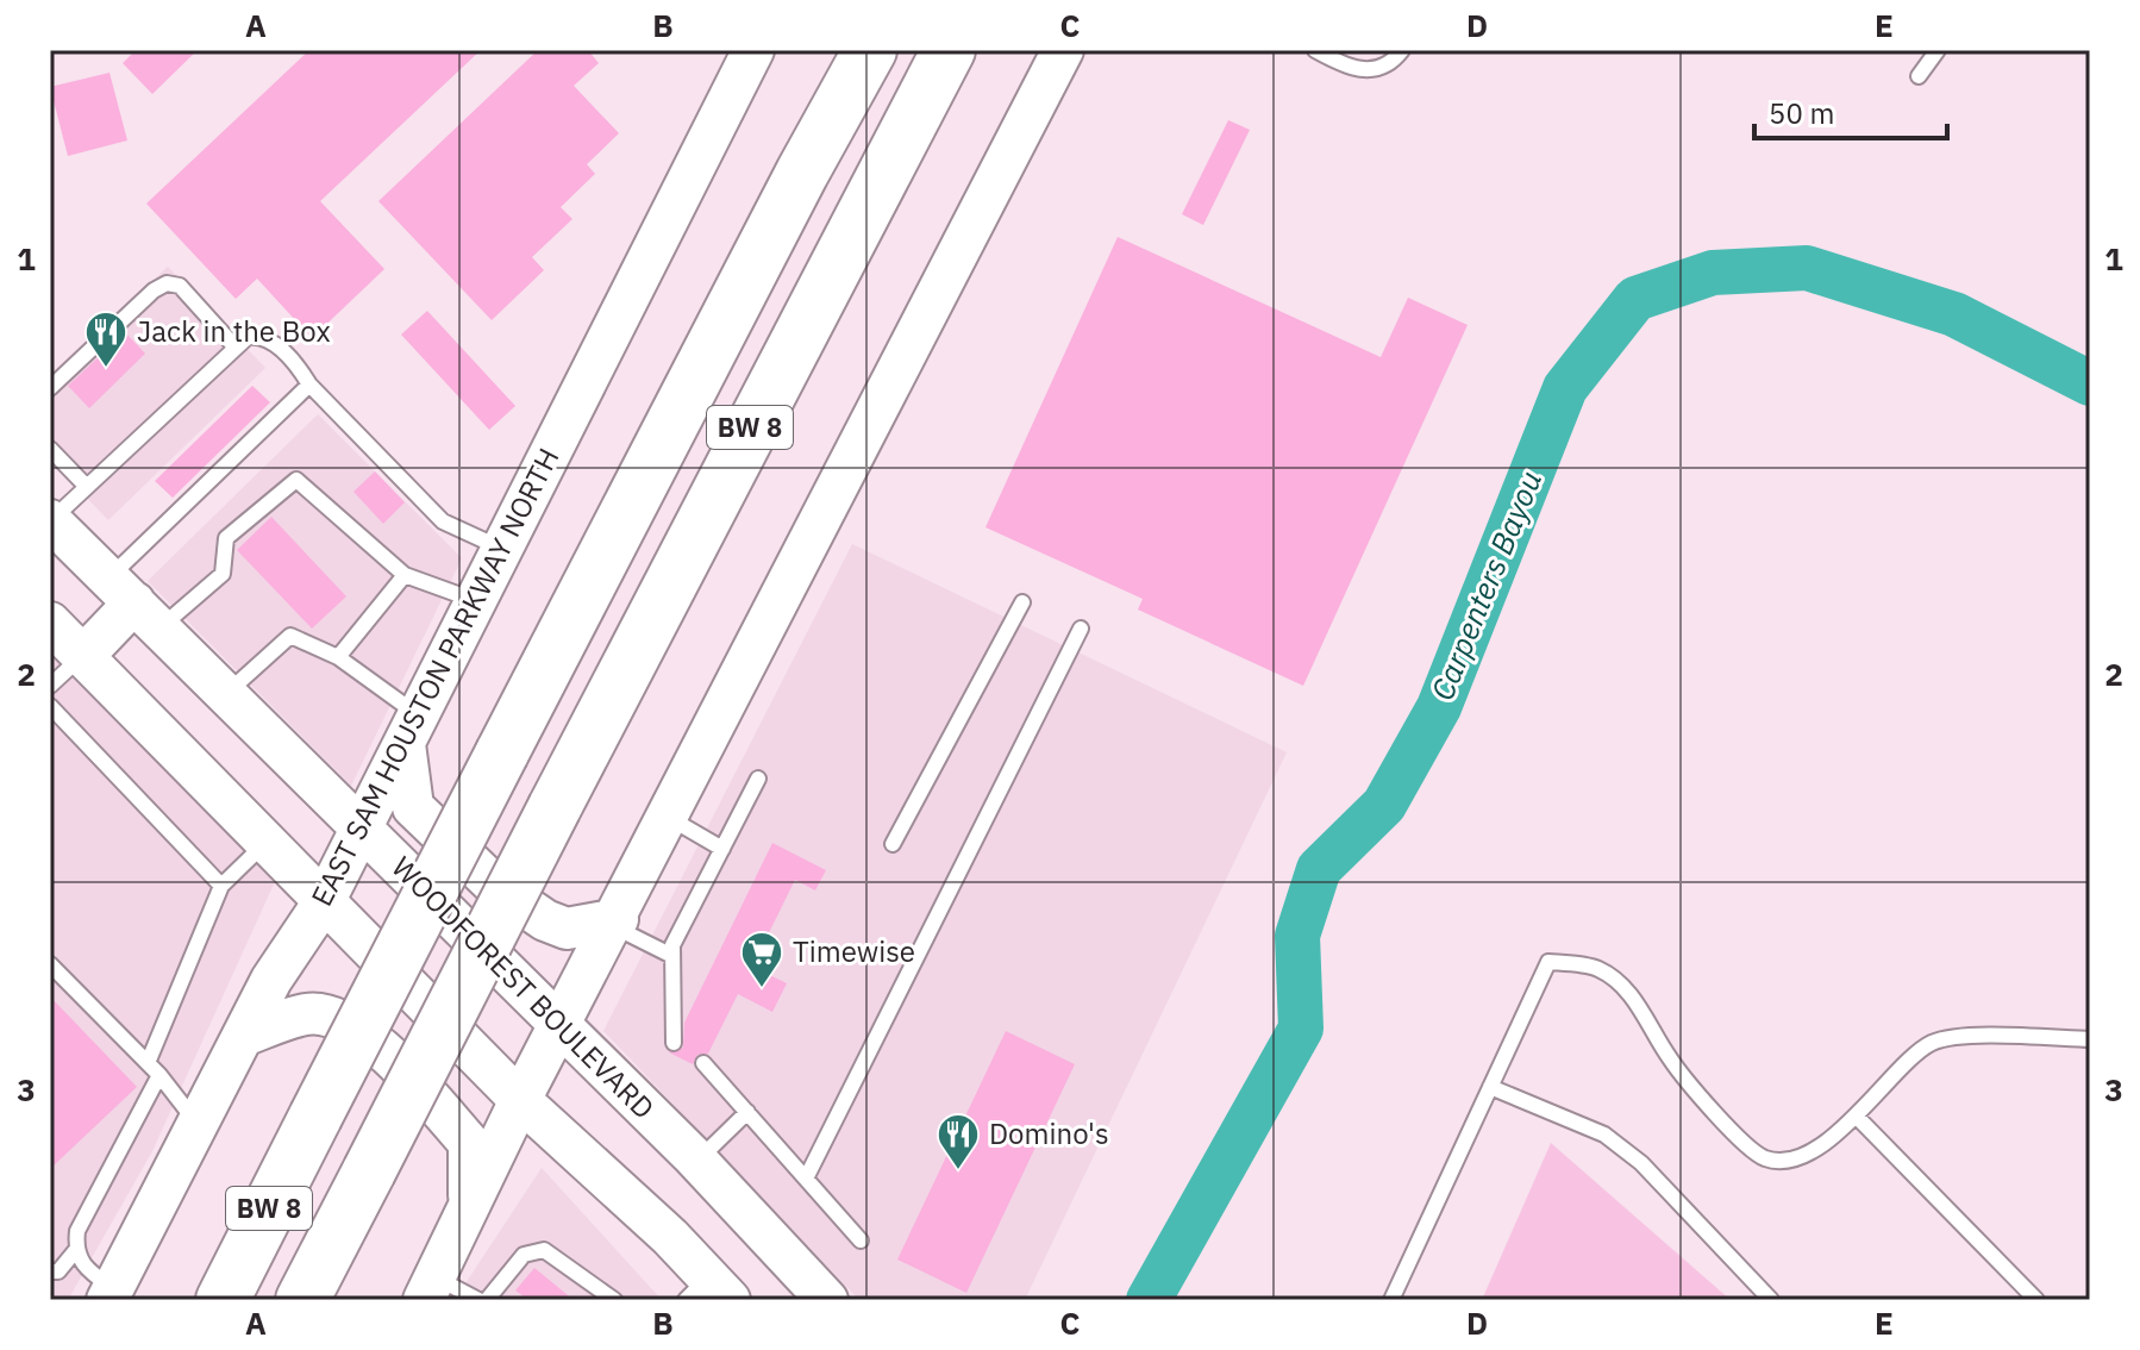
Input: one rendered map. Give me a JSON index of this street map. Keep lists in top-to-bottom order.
{
  "streets": {
    "highway": ["BW 8"],
    "main road": ["EAST SAM HOUSTON PARKWAY NORTH", "WOODFOREST BOULEVARD"]
  },
  "crossings": [
    ["EAST SAM HOUSTON PARKWAY NORTH", "WOODFOREST BOULEVARD"]
  ],
  "water": ["Carpenters Bayou"],
  "places": {
    "restaurant": ["Jack in the Box", "Domino's"],
    "supermarket": ["Timewise"]
  },
  "scale_bar": "50 m",
  "grid": {
    "columns": [
      "A",
      "B",
      "C",
      "D",
      "E"
    ],
    "rows": ["1", "2", "3"]
  }
}
